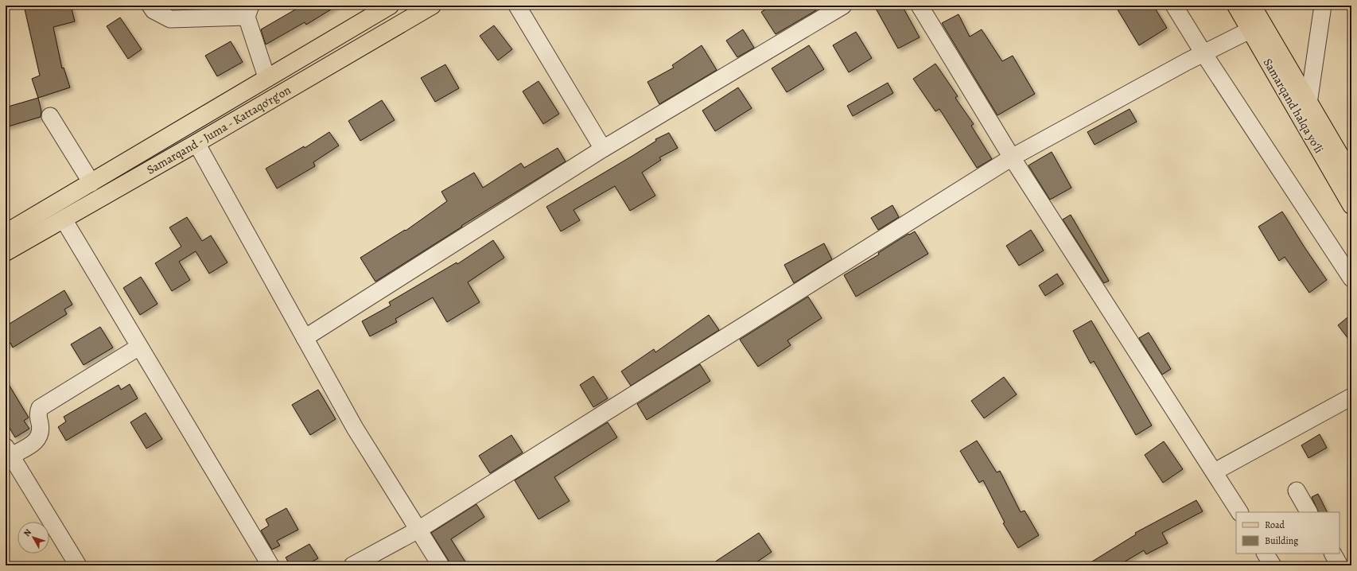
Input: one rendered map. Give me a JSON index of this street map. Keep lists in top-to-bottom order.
{
  "streets": {
    "main road": ["Samarqand halqa yoʻli", "Samarqand - Juma - Kattaqo‘rg‘on"]
  },
  "legend": ["Road", "Building"],
  "north": "top left"
}
